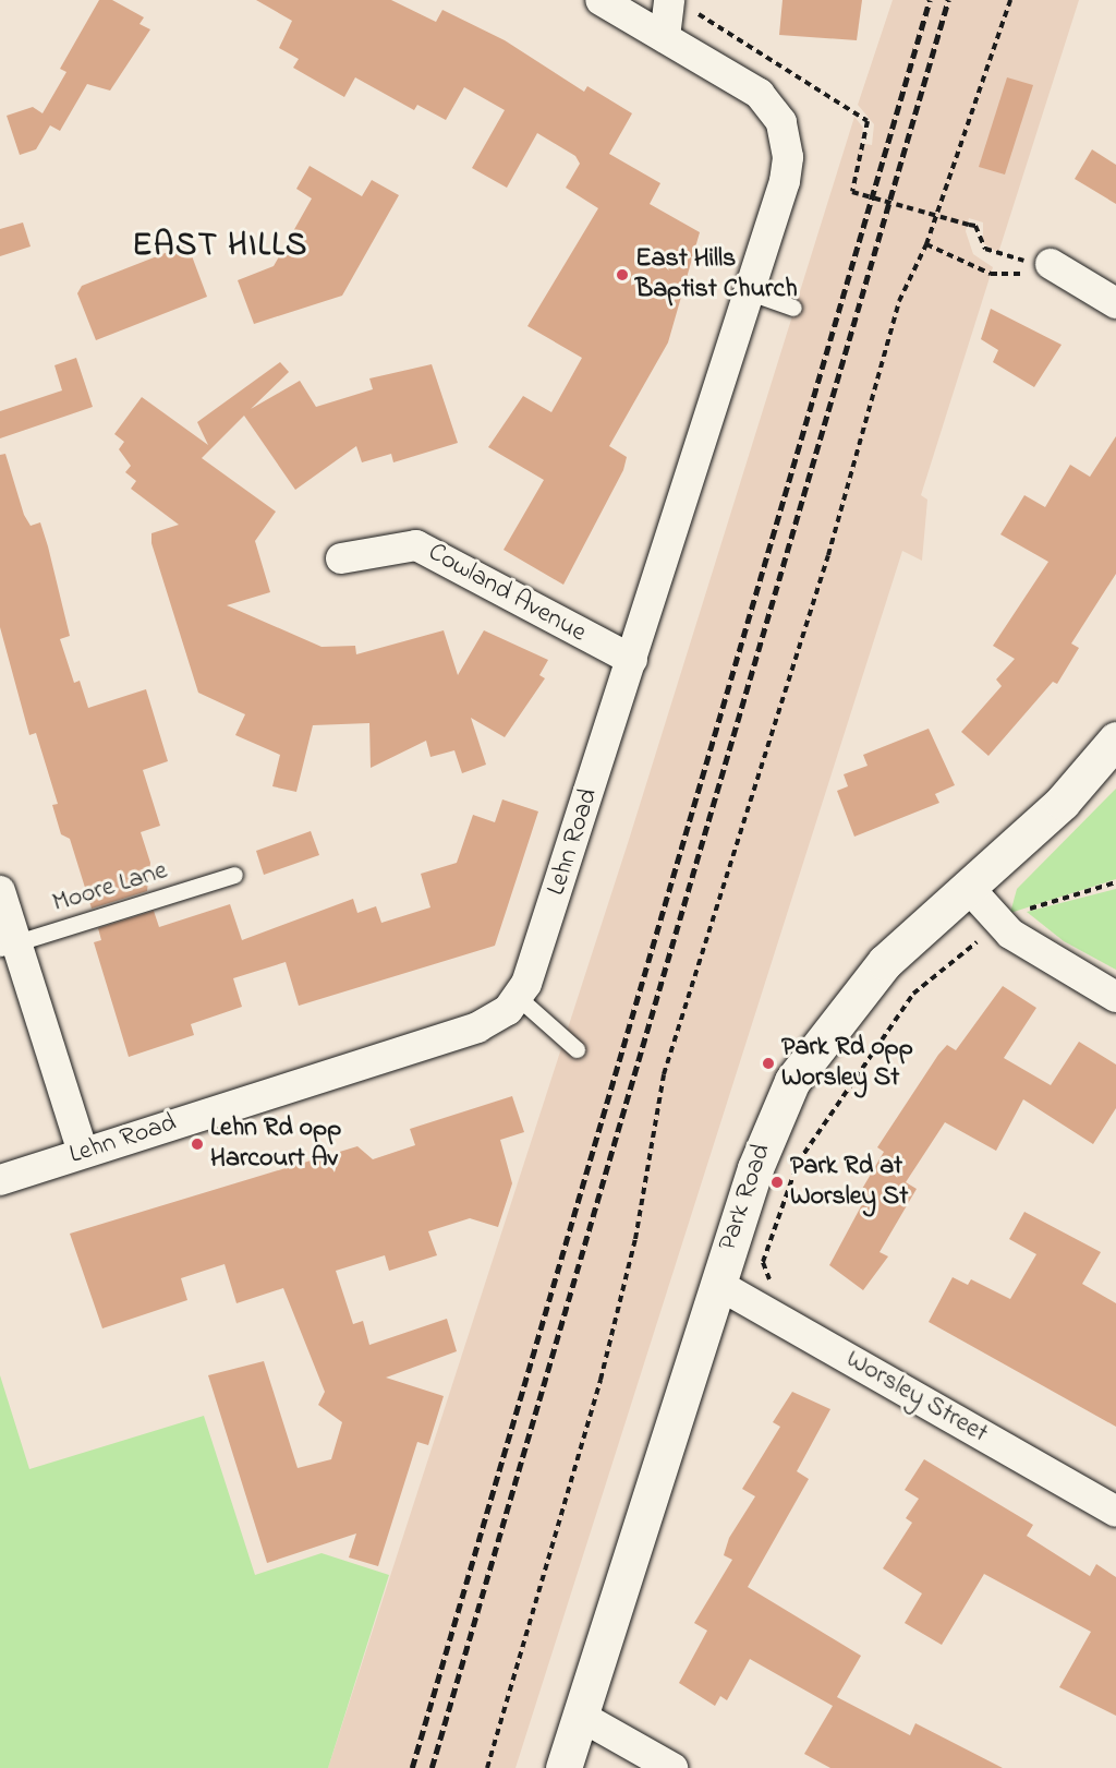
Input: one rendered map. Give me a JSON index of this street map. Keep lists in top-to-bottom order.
{
  "streets": {
    "main road": ["Park Road"],
    "street": ["Cowland Avenue", "Lehn Road", "Worsley Street"],
    "lane": ["Moore Lane"]
  },
  "crossings": [
    ["Cowland Avenue", "Lehn Road"],
    ["Park Road", "Worsley Street"]
  ],
  "districts": ["EAST HILLS"],
  "places": [
    "East Hills Baptist Church",
    "Park Rd opp Worsley St",
    "Lehn Rd opp Harcourt Av",
    "Park Rd at Worsley St"
  ]
}
